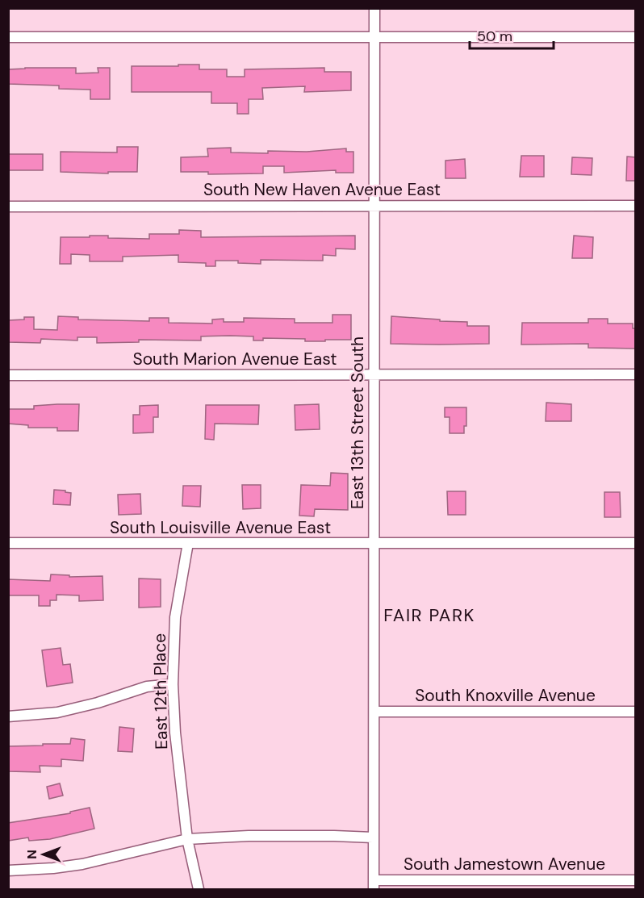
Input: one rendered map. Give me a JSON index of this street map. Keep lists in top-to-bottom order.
{
  "streets": {
    "street": [
      "South New Haven Avenue East",
      "South Marion Avenue East",
      "East 13th Street South",
      "South Louisville Avenue East",
      "East 12th Place",
      "South Knoxville Avenue",
      "South Jamestown Avenue"
    ]
  },
  "crossings": [
    ["South New Haven Avenue East", "East 13th Street South"],
    ["South Marion Avenue East", "East 13th Street South"],
    ["East 13th Street South", "South Louisville Avenue East"],
    ["East 13th Street South", "South Knoxville Avenue"],
    ["East 13th Street South", "South Jamestown Avenue"],
    ["South Louisville Avenue East", "East 12th Place"]
  ],
  "districts": ["FAIR PARK"],
  "scale_bar": "50 m",
  "north": "left"
}
